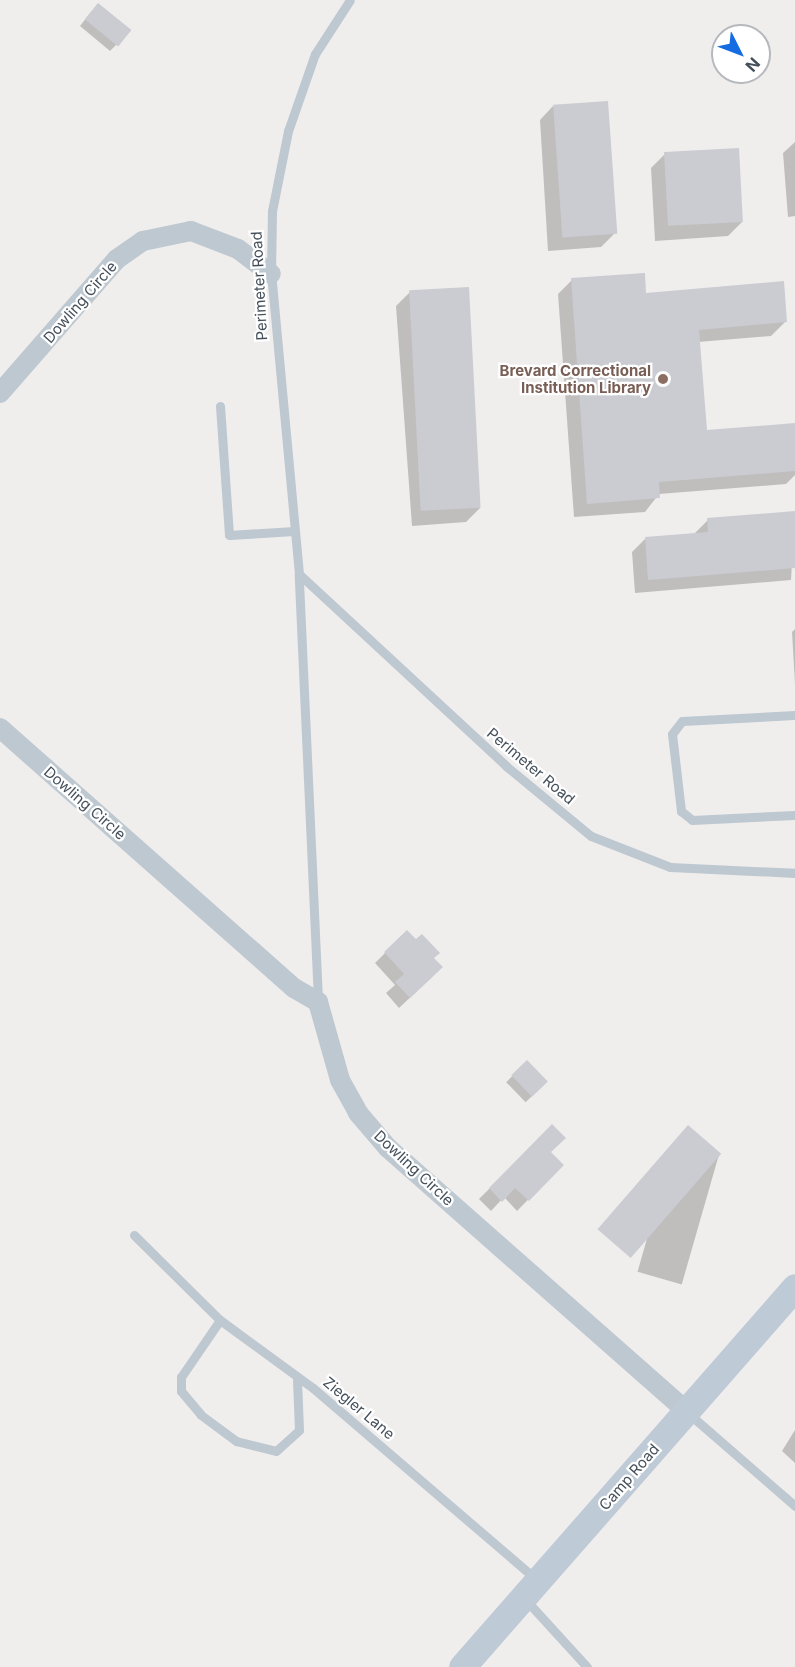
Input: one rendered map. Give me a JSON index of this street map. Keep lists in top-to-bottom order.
{
  "streets": {
    "street": ["Dowling Circle", "Camp Road"],
    "lane": ["Perimeter Road", "Ziegler Lane"]
  },
  "crossings": [
    ["Perimeter Road", "Dowling Circle"],
    ["Dowling Circle", "Camp Road"],
    ["Ziegler Lane", "Camp Road"]
  ],
  "places": ["Brevard Correctional Institution Library"],
  "north": "bottom right"
}
